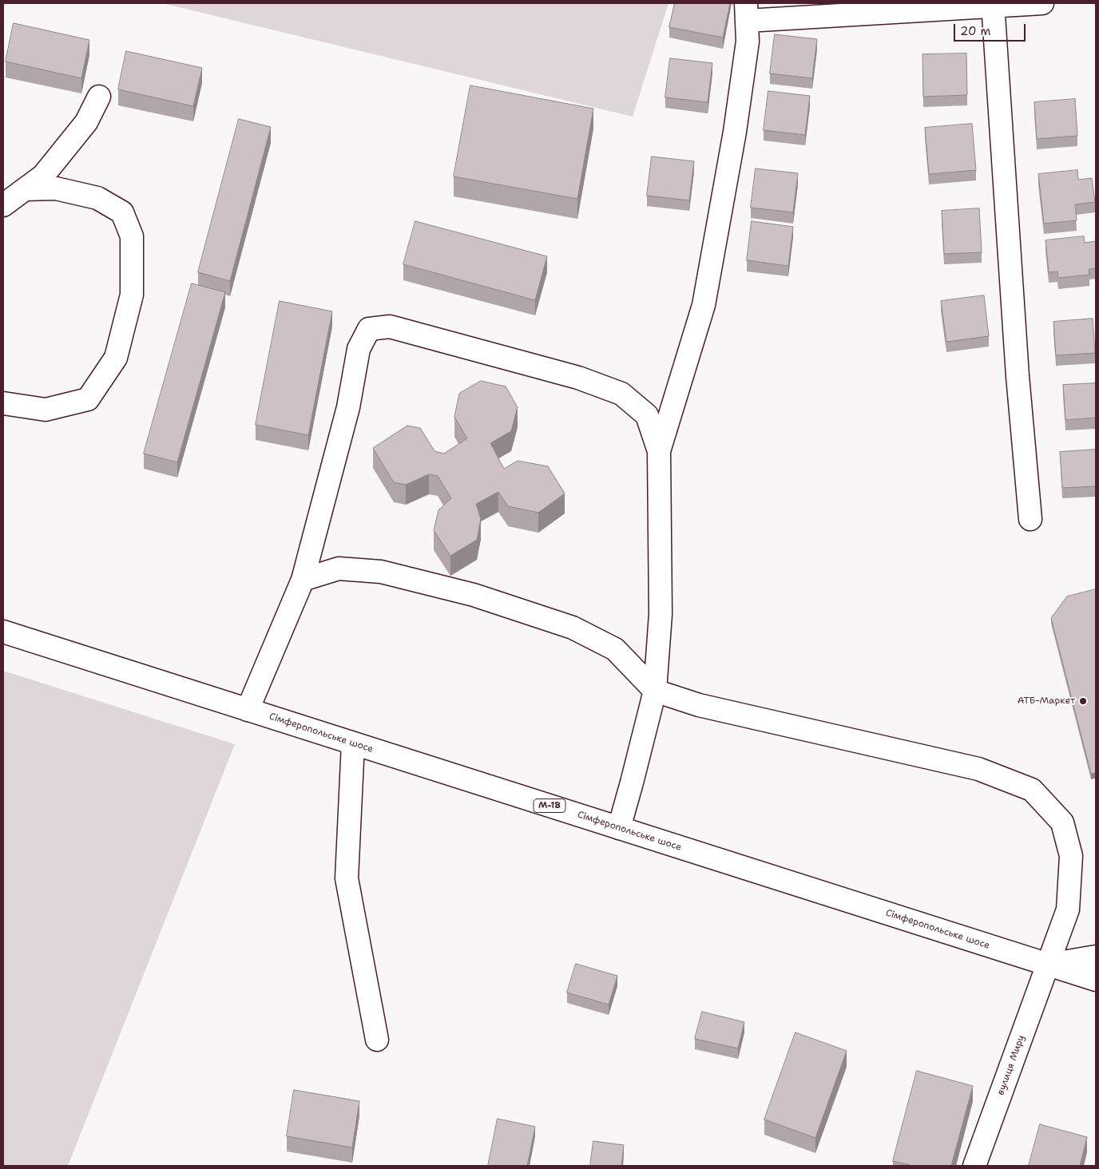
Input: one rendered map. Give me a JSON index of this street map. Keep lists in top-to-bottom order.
{
  "streets": {
    "main road": ["Сімферопольське шосе", "М-18", "вулиця Миру"]
  },
  "crossings": [
    ["Сімферопольське шосе", "вулиця Миру"]
  ],
  "places": ["АТБ-Маркет"],
  "scale_bar": "20 m"
}
